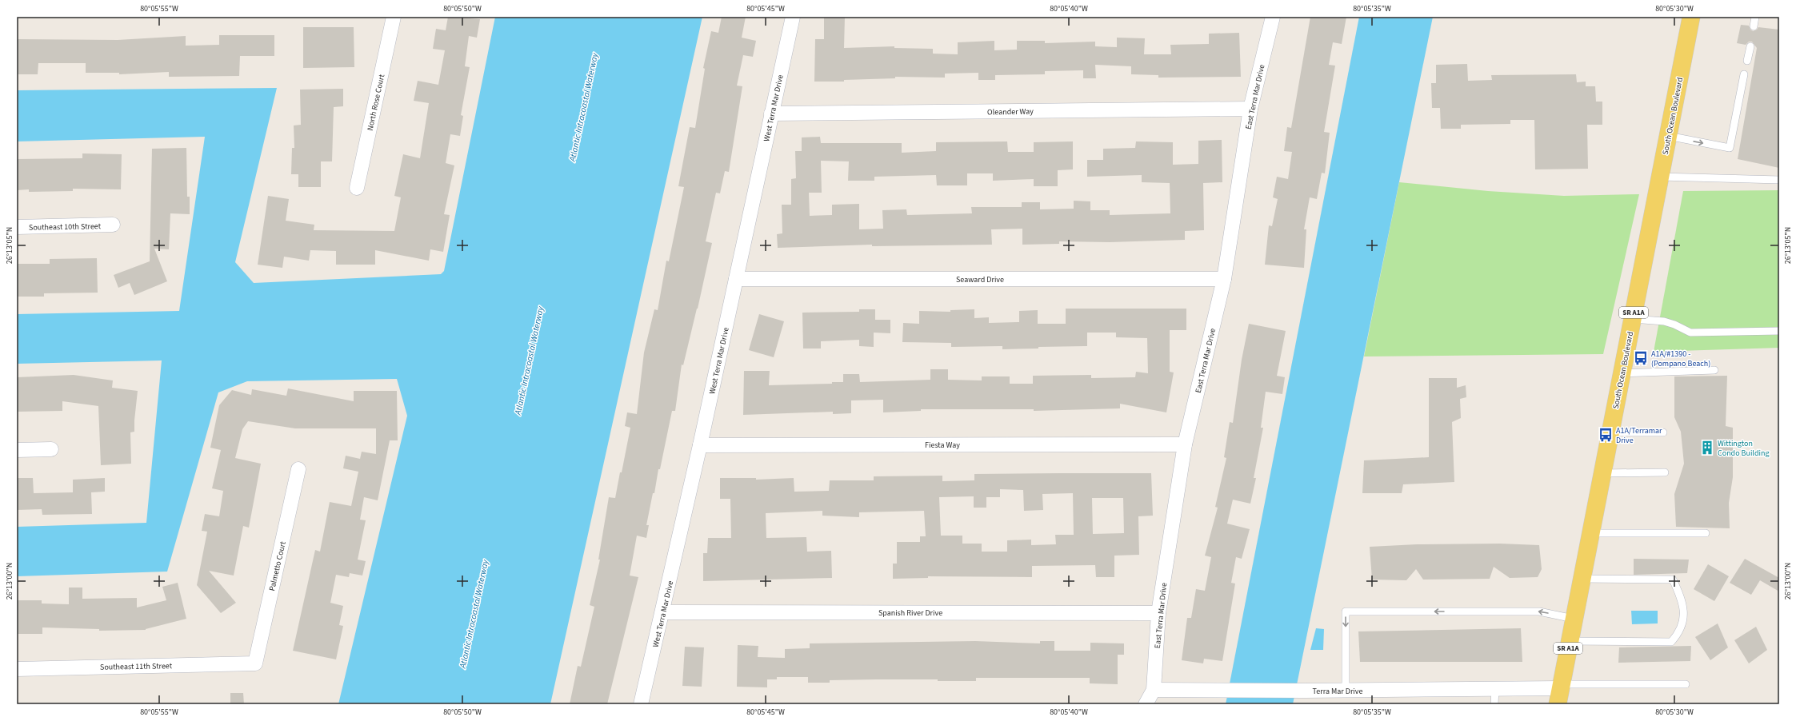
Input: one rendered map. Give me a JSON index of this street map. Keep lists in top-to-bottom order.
{
  "streets": {
    "main road": ["South Ocean Boulevard", "SR A1A"],
    "street": [
      "East Terra Mar Drive",
      "North Rose Court",
      "West Terra Mar Drive",
      "Oleander Way",
      "Southeast 10th Street",
      "Seaward Drive",
      "Fiesta Way",
      "Palmetto Court",
      "Spanish River Drive",
      "Southeast 11th Street",
      "Terra Mar Drive"
    ]
  },
  "crossings": [
    ["East Terra Mar Drive", "Oleander Way"],
    ["East Terra Mar Drive", "Seaward Drive"],
    ["East Terra Mar Drive", "Fiesta Way"],
    ["East Terra Mar Drive", "Spanish River Drive"],
    ["East Terra Mar Drive", "Terra Mar Drive"],
    ["West Terra Mar Drive", "Oleander Way"],
    ["West Terra Mar Drive", "Seaward Drive"],
    ["West Terra Mar Drive", "Fiesta Way"],
    ["West Terra Mar Drive", "Spanish River Drive"],
    ["South Ocean Boulevard", "Terra Mar Drive"],
    ["Palmetto Court", "Southeast 11th Street"]
  ],
  "water": ["Atlantic Intracoastal Waterway"],
  "places": {
    "bus stop": ["A1A/#1390 - (Pompano Beach)", "A1A/Terramar Drive"],
    "building": ["Wittington Condo Building"]
  },
  "coordinates": [
    "80°05'55\"W",
    "80°05'50\"W",
    "80°05'45\"W",
    "80°05'40\"W",
    "80°05'35\"W",
    "80°05'30\"W",
    "26°13'05\"N",
    "26°13'00\"N"
  ]
}
